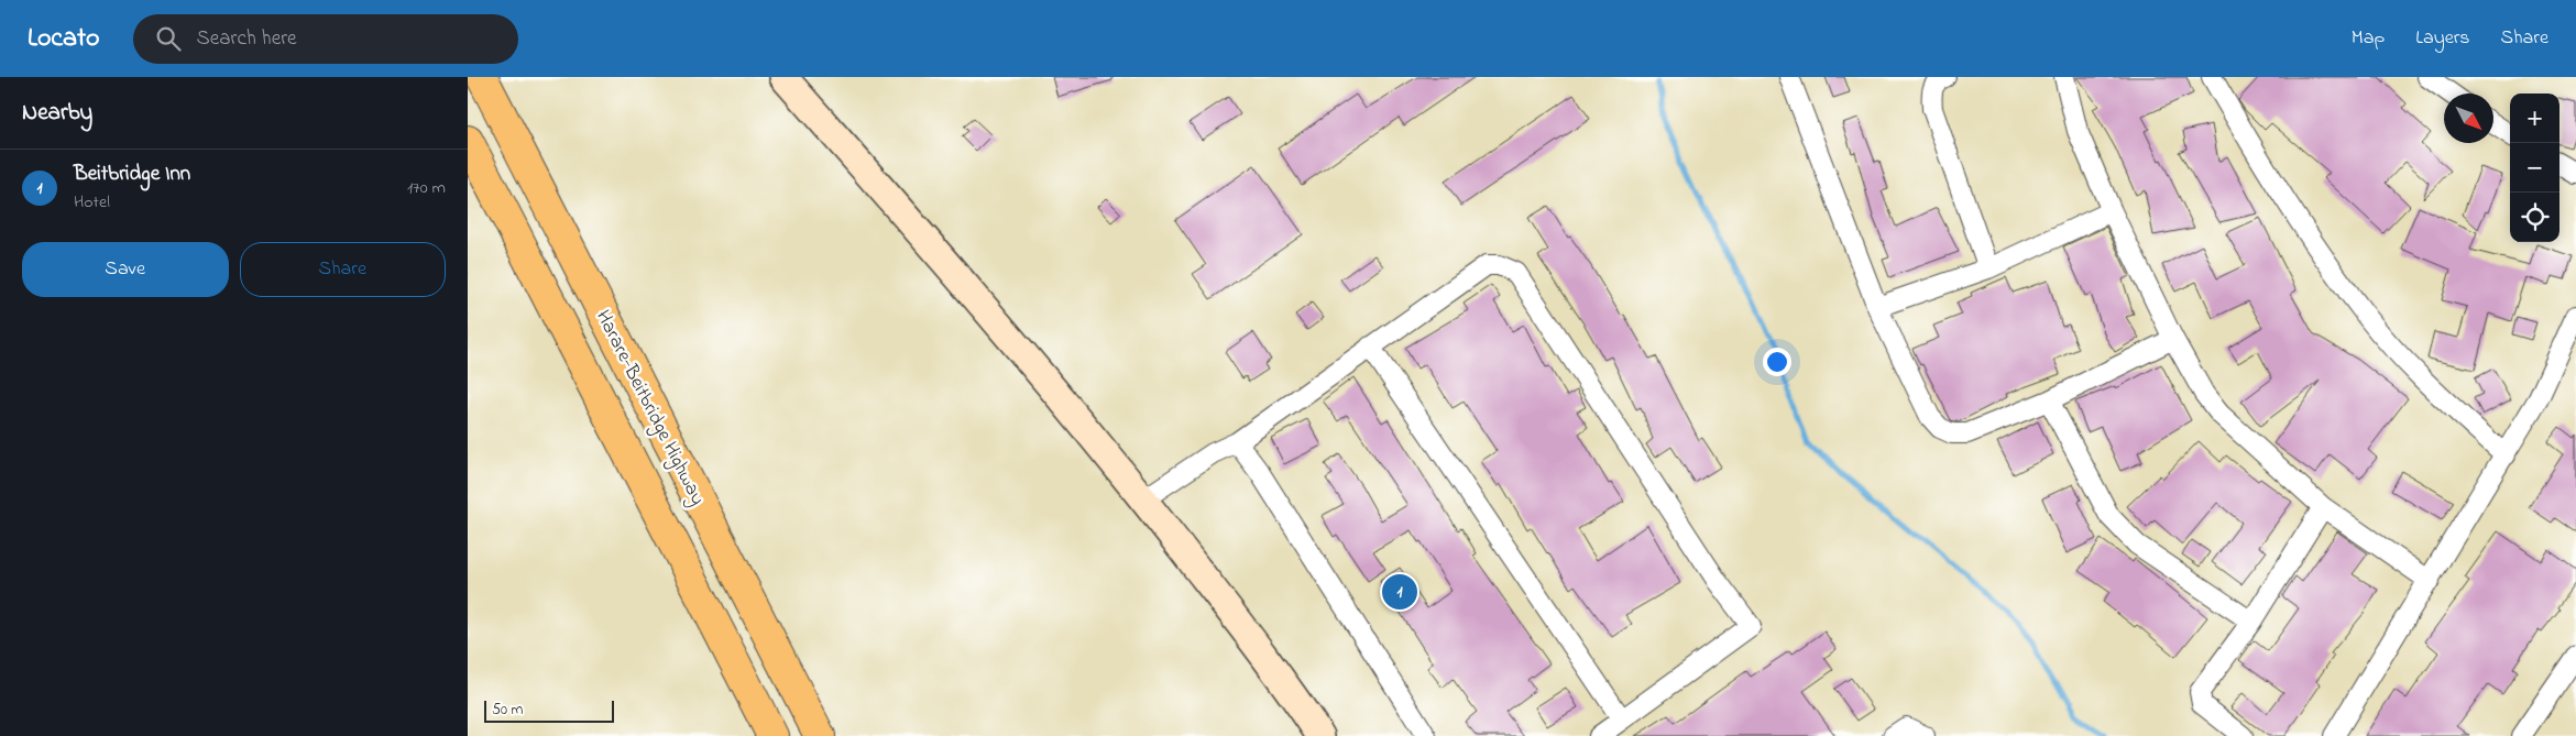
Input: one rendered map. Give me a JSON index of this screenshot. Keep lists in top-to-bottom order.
{
  "streets": {
    "highway": ["Harare-Beitbridge Highway"]
  },
  "scale_bar": "50 m",
  "north": "bottom right",
  "page": {
    "header": "Locato",
    "search": "Search here",
    "nav": ["Map", "Layers", "Share"],
    "heading": "Nearby",
    "map_buttons": ["+", "−"],
    "list": [
      {
        "mark": "1",
        "name": "Beitbridge Inn",
        "note": "Hotel",
        "value": "170 m"
      }
    ],
    "buttons": ["Save", "Share"],
    "pins": "1",
    "scale": "50 m"
  }
}
